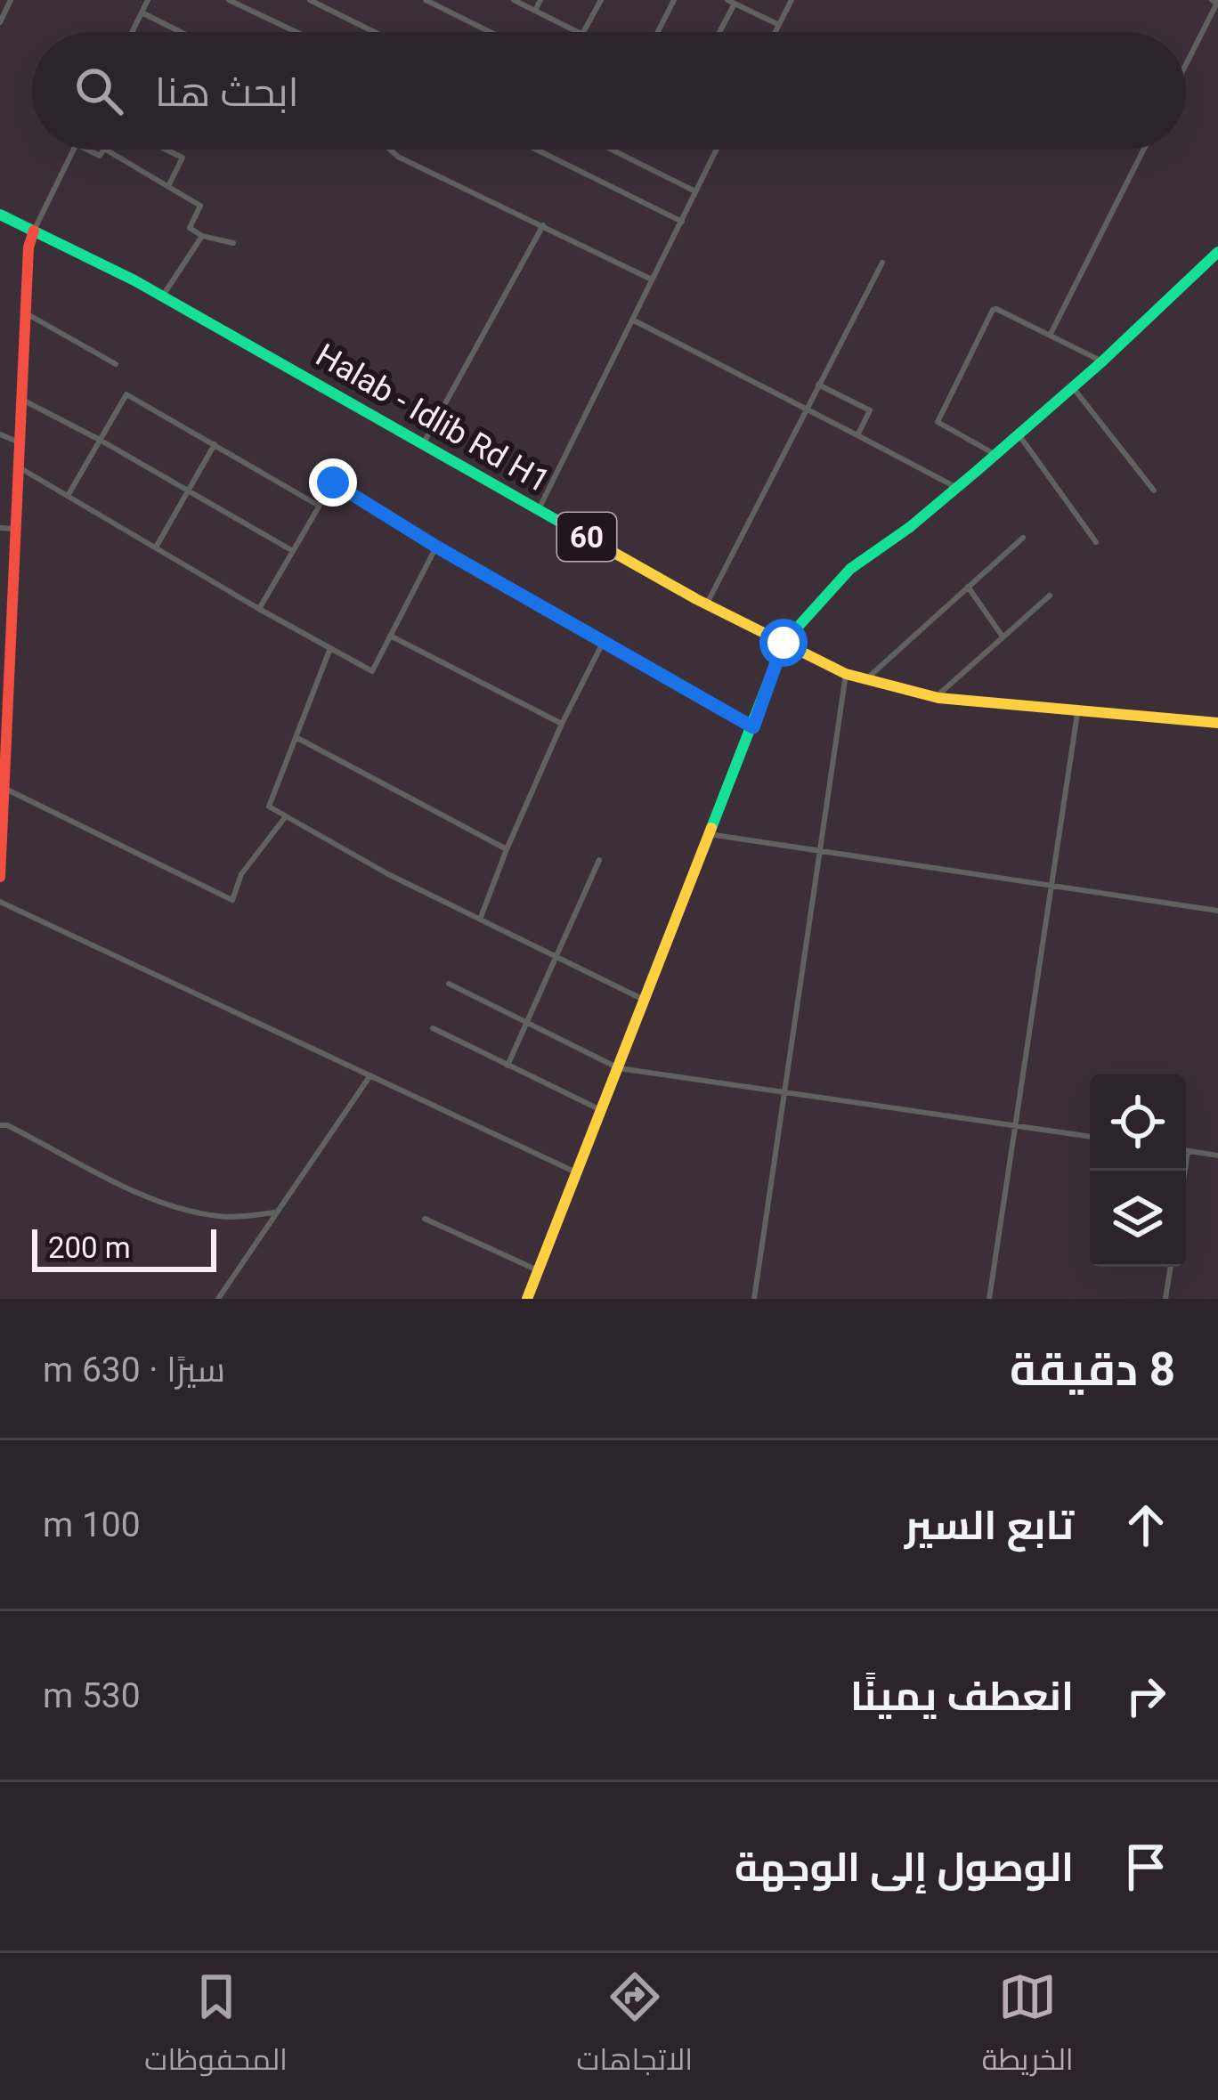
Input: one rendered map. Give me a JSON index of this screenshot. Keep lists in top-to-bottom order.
{
  "streets": {
    "main road": ["Halab - Idlib Rd H1", "60"]
  },
  "scale_bar": "200 m",
  "page": {
    "search": "ابحث هنا",
    "scale": "200 m",
    "heading": ["8 دقيقة", "سيرًا · 630 m"],
    "list": [
      ["تابع السير", "100 m"],
      ["انعطف يمينًا", "530 m"],
      "الوصول إلى الوجهة"
    ],
    "nav": ["الخريطة", "الاتجاهات", "المحفوظات"]
  }
}
